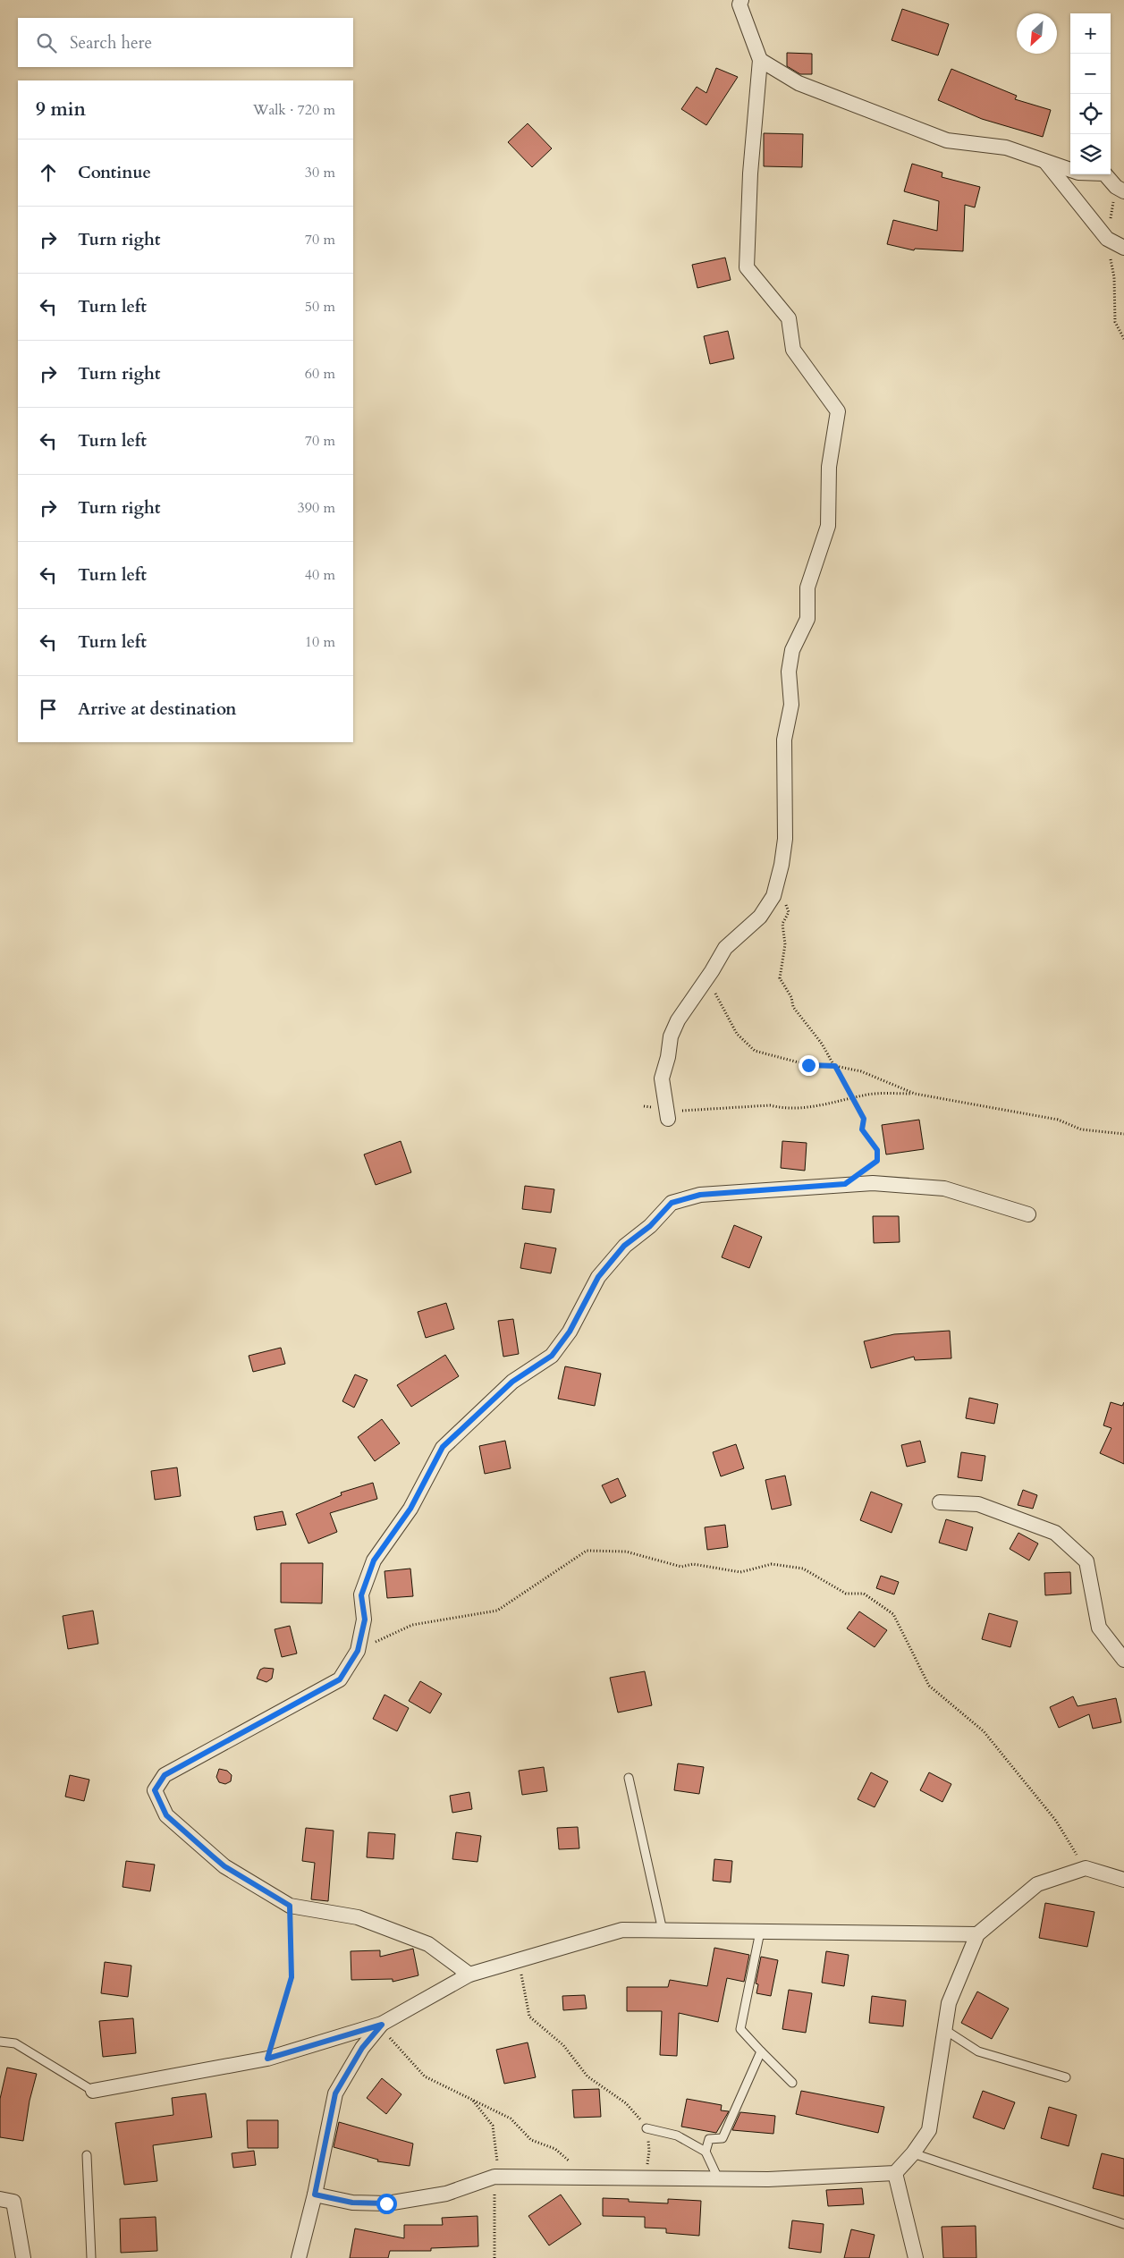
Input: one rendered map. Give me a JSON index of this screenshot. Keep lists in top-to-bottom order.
{
  "north": "bottom left",
  "page": {
    "map_buttons": ["+", "−"],
    "search": "Search here",
    "heading": ["9 min", "Walk · 720 m"],
    "list": [
      ["Continue", "30 m"],
      ["Turn right", "70 m"],
      ["Turn left", "50 m"],
      ["Turn right", "60 m"],
      ["Turn left", "70 m"],
      ["Turn right", "390 m"],
      ["Turn left", "40 m"],
      ["Turn left", "10 m"],
      "Arrive at destination"
    ]
  }
}
